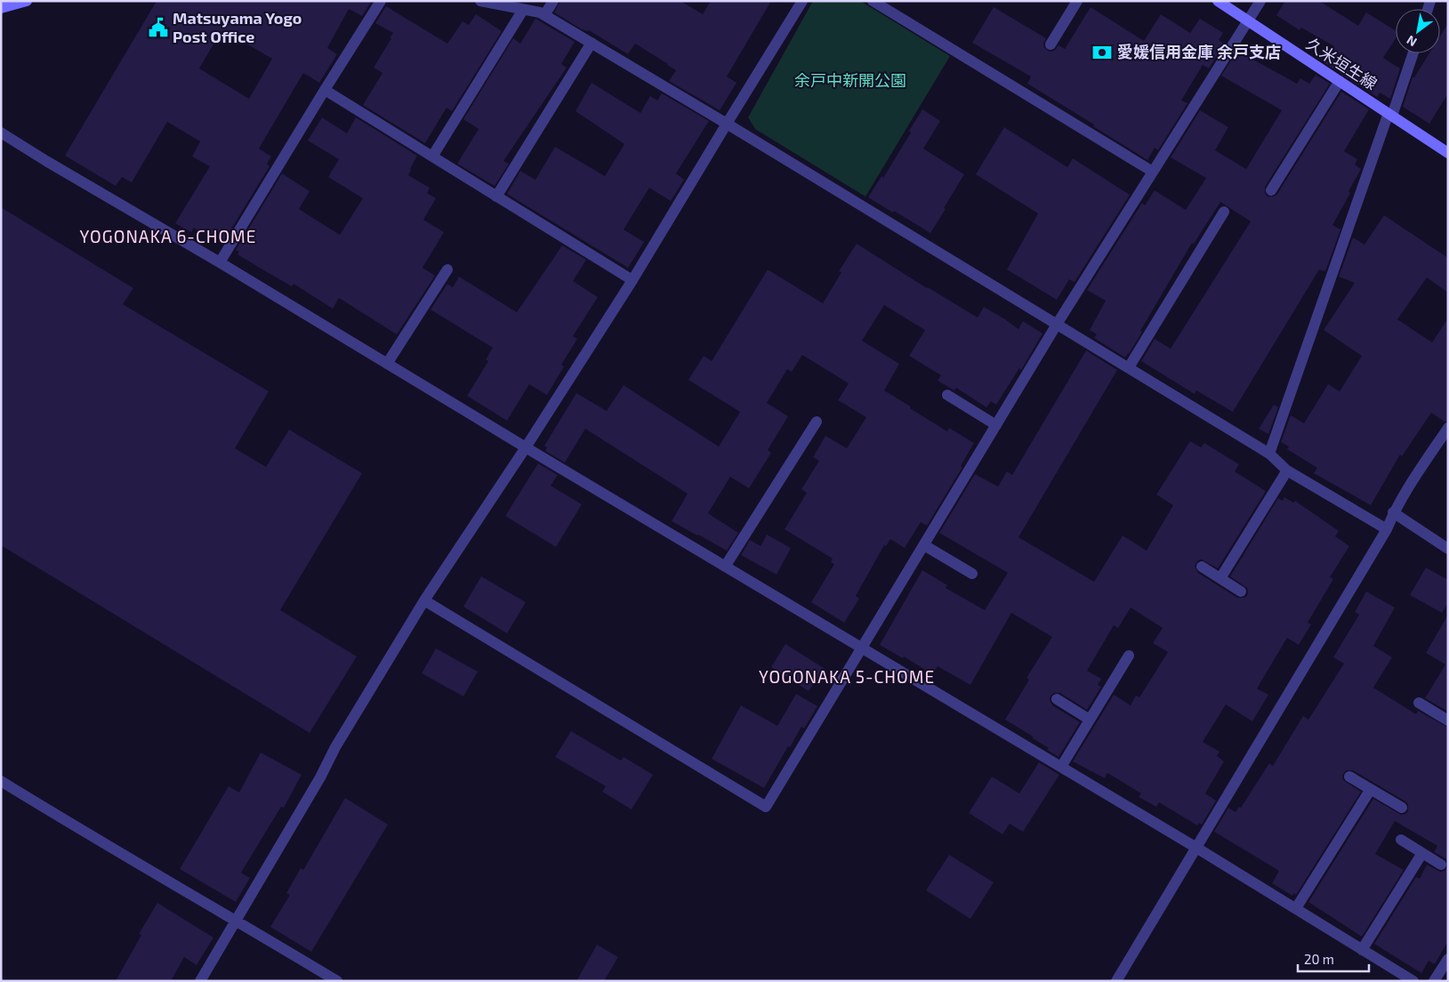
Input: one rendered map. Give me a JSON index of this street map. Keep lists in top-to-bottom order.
{
  "streets": {
    "main road": ["久米垣生線"]
  },
  "districts": ["YOGONAKA 6-CHOME", "YOGONAKA 5-CHOME"],
  "parks": ["余戸中新開公園"],
  "places": {
    "public building": ["Matsuyama Yogo Post Office"],
    "bank": ["愛媛信用金庫 余戸支店"]
  },
  "scale_bar": "20 m",
  "north": "bottom left"
}
